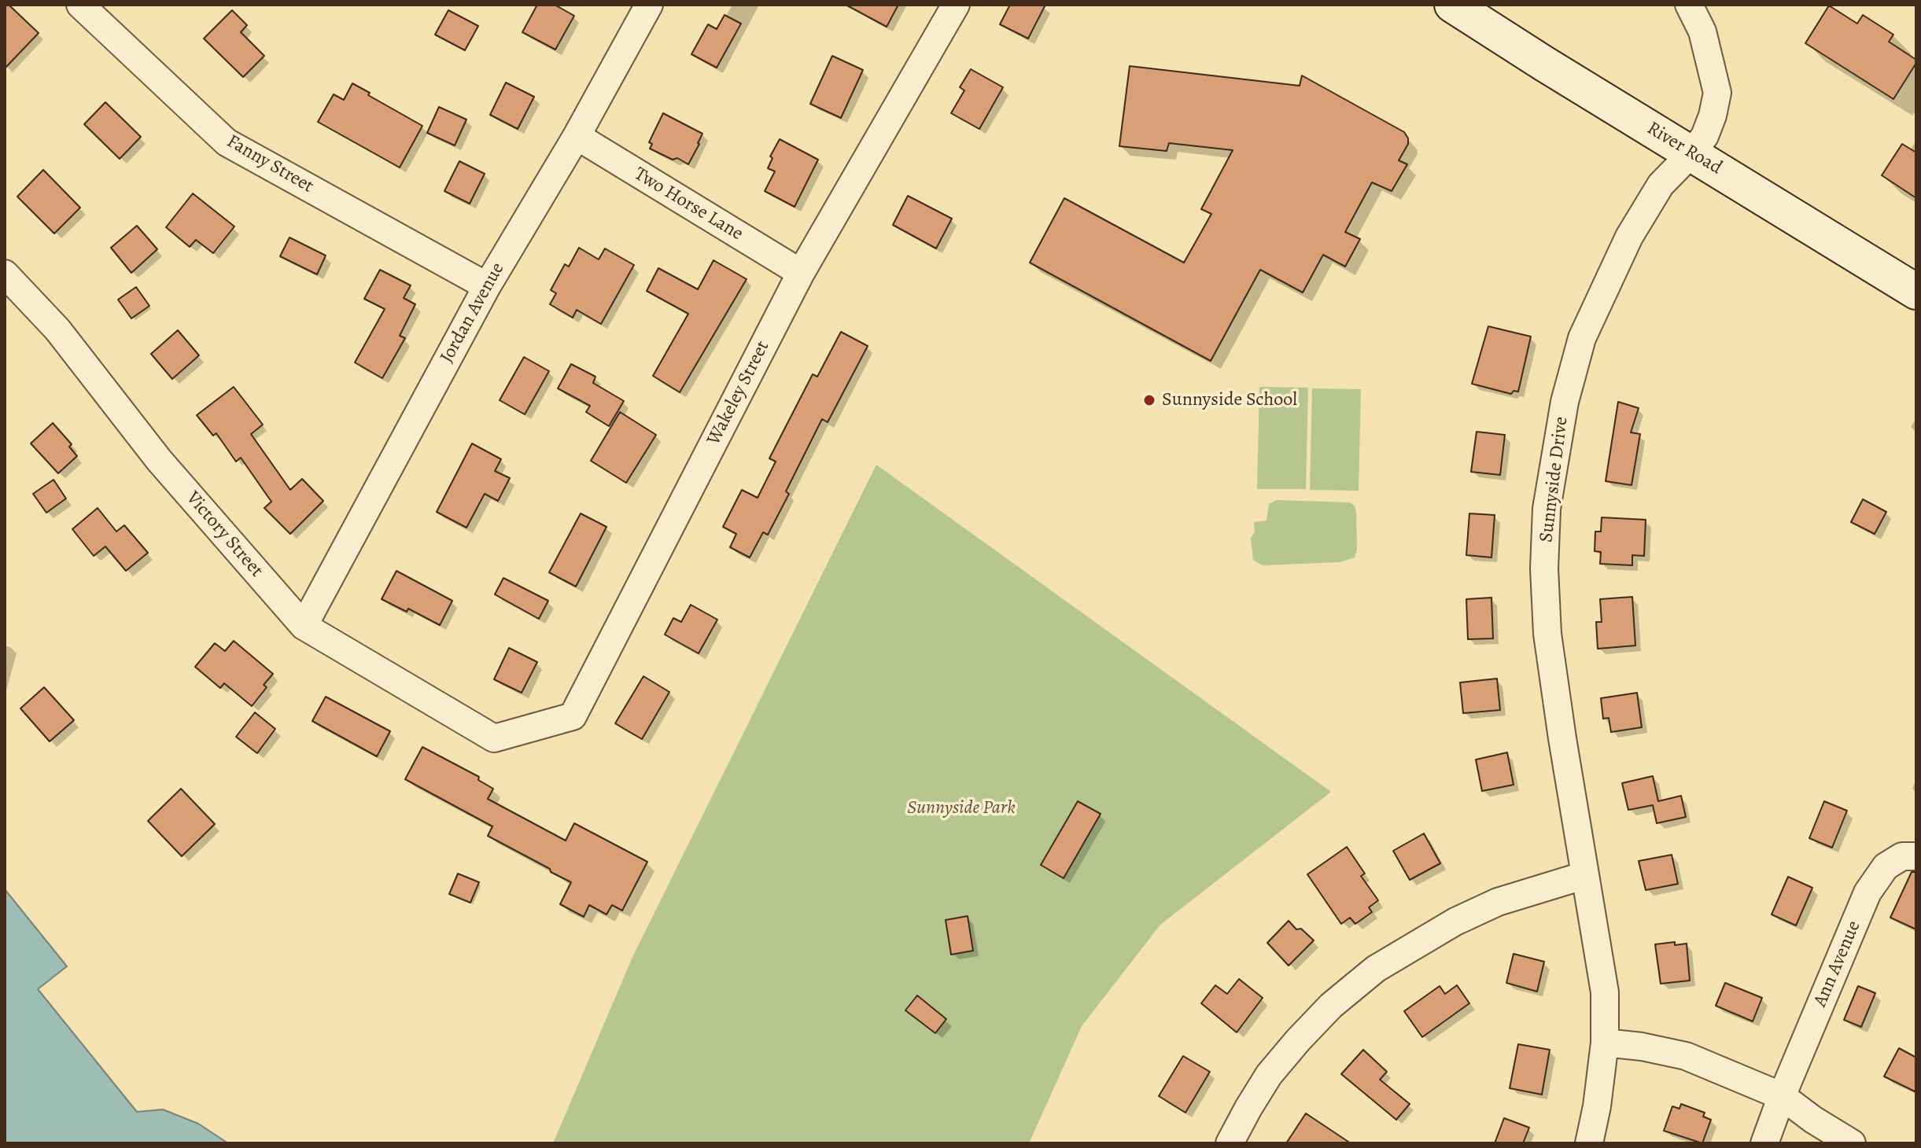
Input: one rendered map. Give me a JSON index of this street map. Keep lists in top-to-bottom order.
{
  "streets": {
    "main road": ["River Road"],
    "street": [
      "Fanny Street",
      "Two Horse Lane",
      "Jordan Avenue",
      "Wakeley Street",
      "Sunnyside Drive",
      "Victory Street",
      "Ann Avenue"
    ]
  },
  "crossings": [
    ["River Road", "Sunnyside Drive"],
    ["Fanny Street", "Jordan Avenue"],
    ["Two Horse Lane", "Jordan Avenue"],
    ["Two Horse Lane", "Wakeley Street"],
    ["Jordan Avenue", "Victory Street"],
    ["Wakeley Street", "Victory Street"]
  ],
  "parks": ["Sunnyside Park"],
  "places": ["Sunnyside School"]
}
